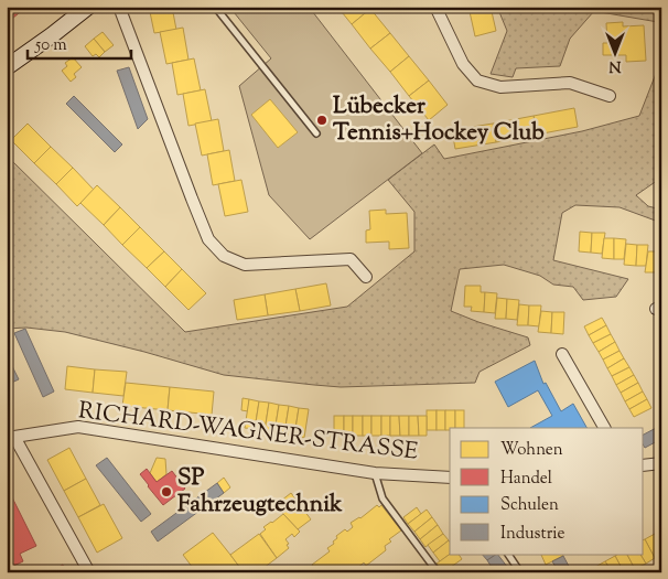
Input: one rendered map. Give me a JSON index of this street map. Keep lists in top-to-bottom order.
{
  "streets": {
    "street": ["RICHARD-WAGNER-STRASSE"]
  },
  "places": ["Lübecker Tennis+Hockey Club", "SP Fahrzeugtechnik"],
  "legend": [
    "Wohnen",
    "Handel",
    "Schulen",
    "Industrie"
  ],
  "scale_bar": "50 m",
  "north": "bottom"
}
